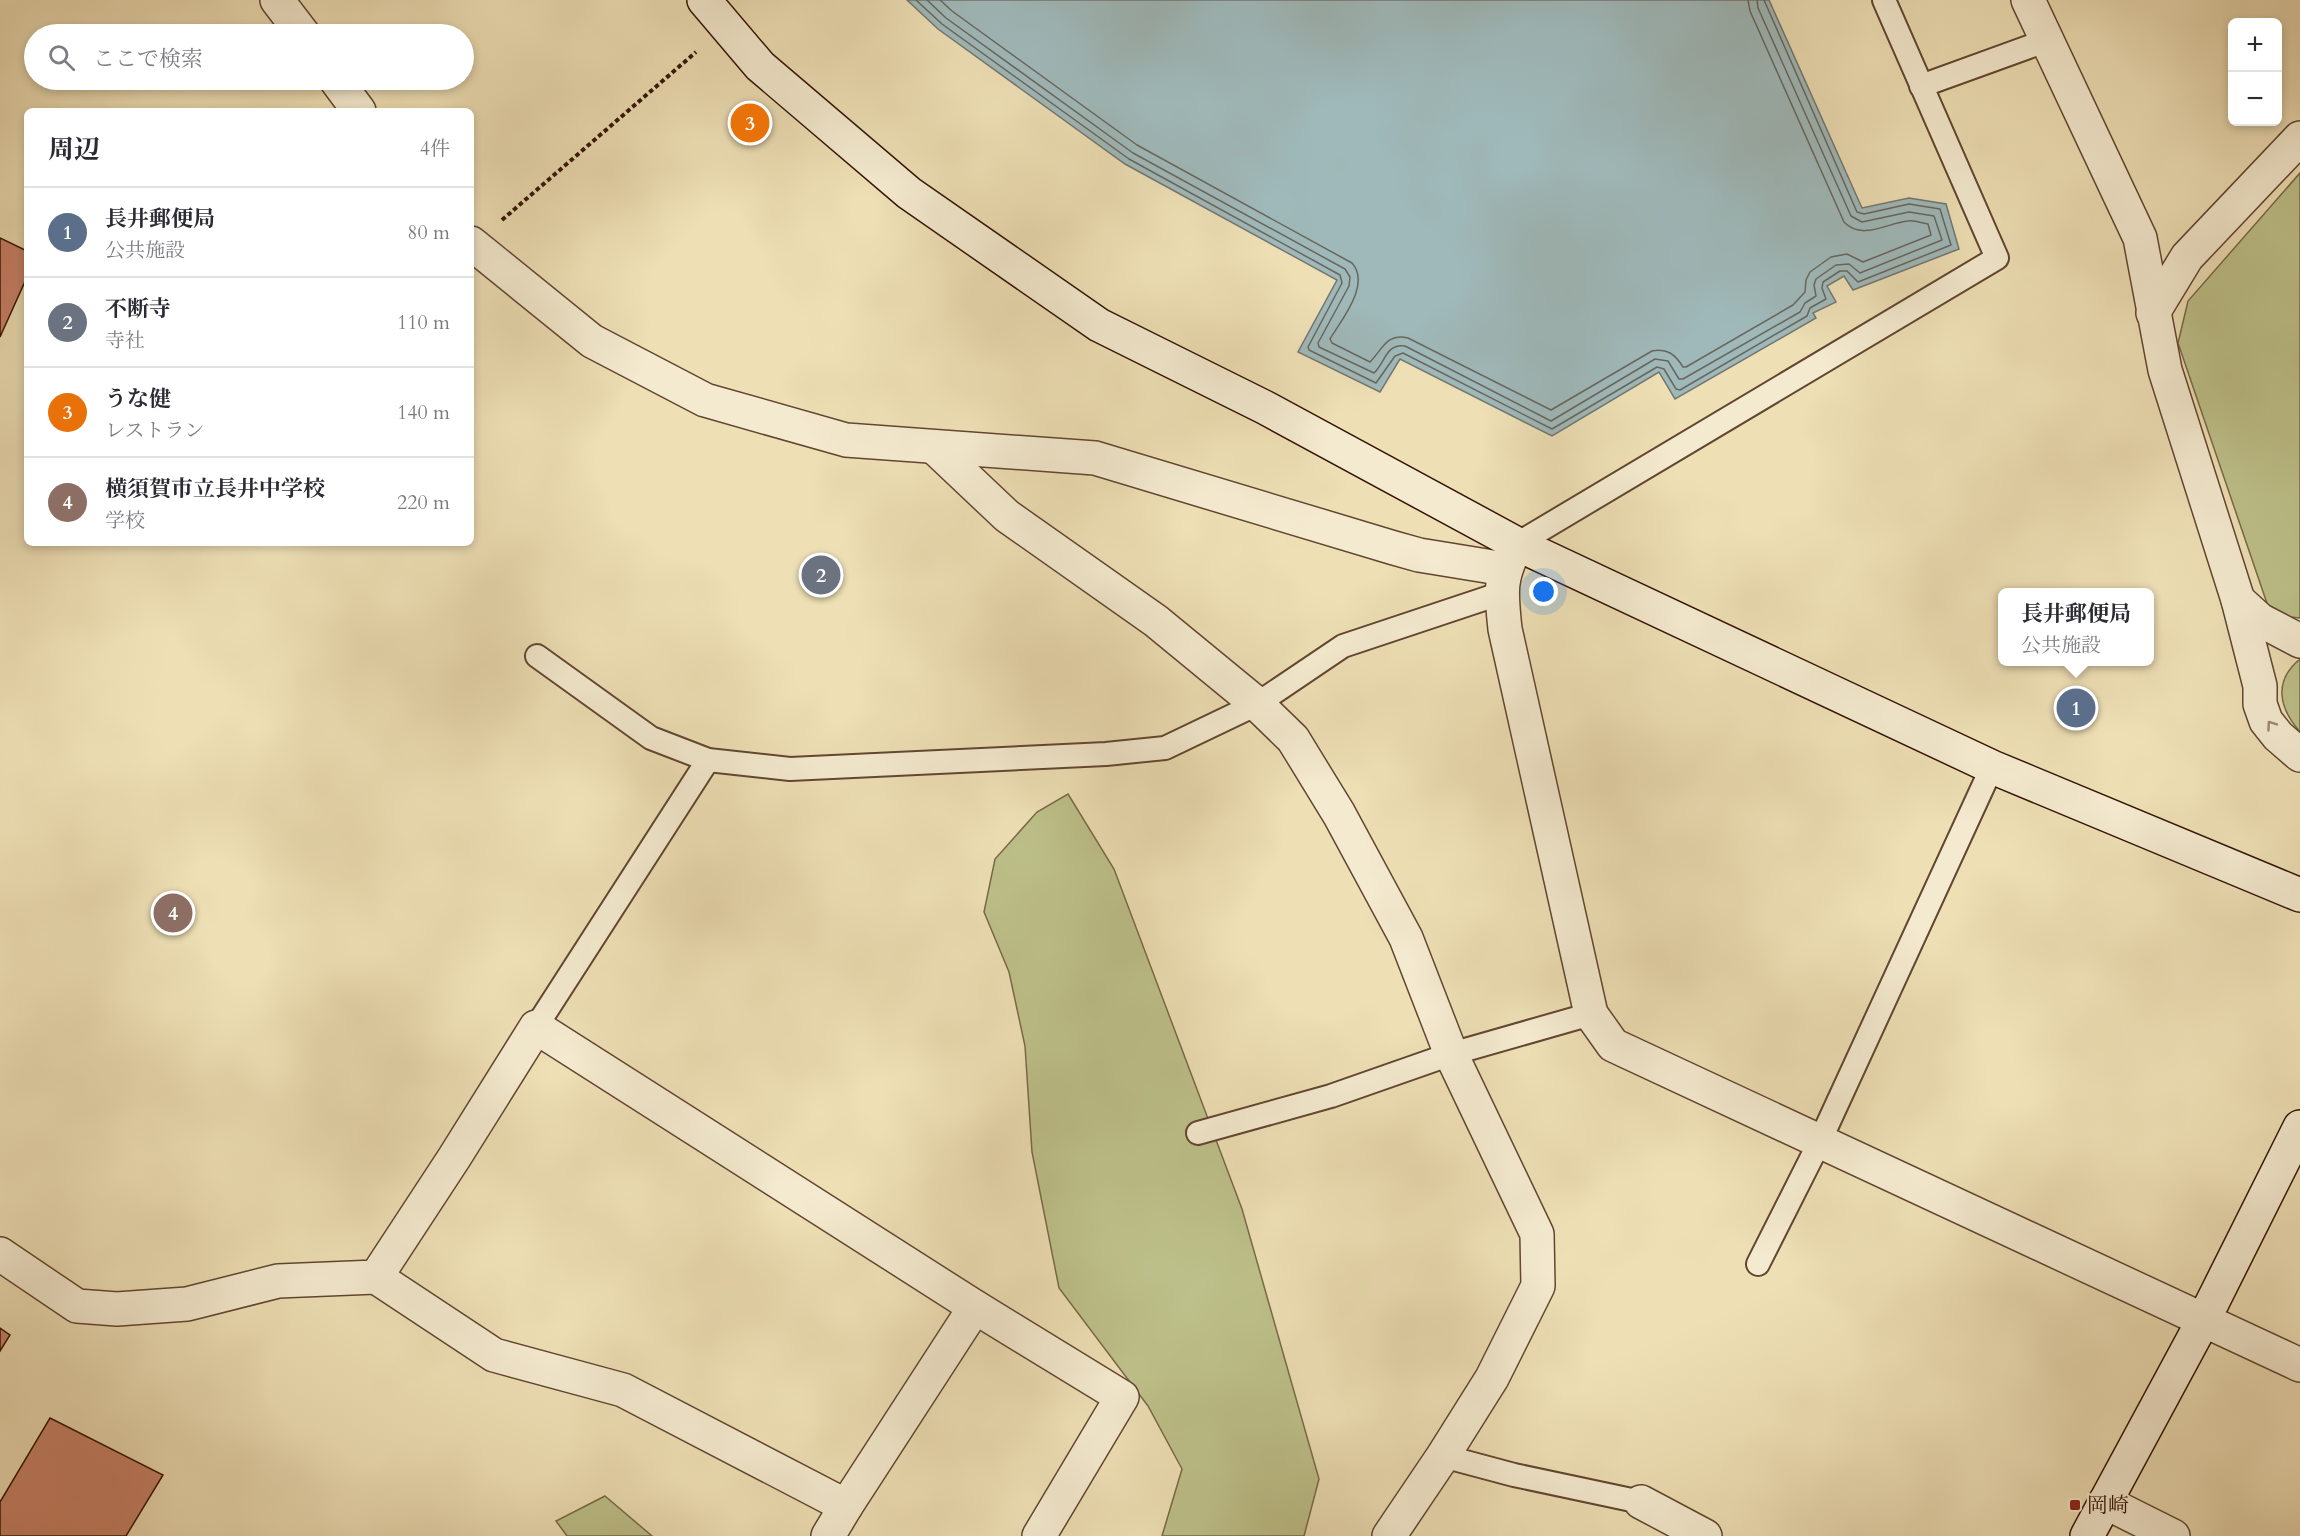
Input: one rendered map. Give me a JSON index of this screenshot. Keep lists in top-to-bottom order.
{
  "places": {
    "transit": ["岡崎"]
  },
  "page": {
    "map_buttons": ["+", "−"],
    "search": "ここで検索",
    "pins": [
      "3",
      "2",
      "1",
      "4"
    ],
    "heading": ["周辺", "4件"],
    "list": [
      {
        "mark": "1",
        "name": "長井郵便局",
        "note": "公共施設",
        "value": "80 m"
      },
      {
        "mark": "2",
        "name": "不断寺",
        "note": "寺社",
        "value": "110 m"
      },
      {
        "mark": "3",
        "name": "うな健",
        "note": "レストラン",
        "value": "140 m"
      },
      {
        "mark": "4",
        "name": "横須賀市立長井中学校",
        "note": "学校",
        "value": "220 m"
      }
    ],
    "popup": ["長井郵便局", "公共施設"]
  }
}
